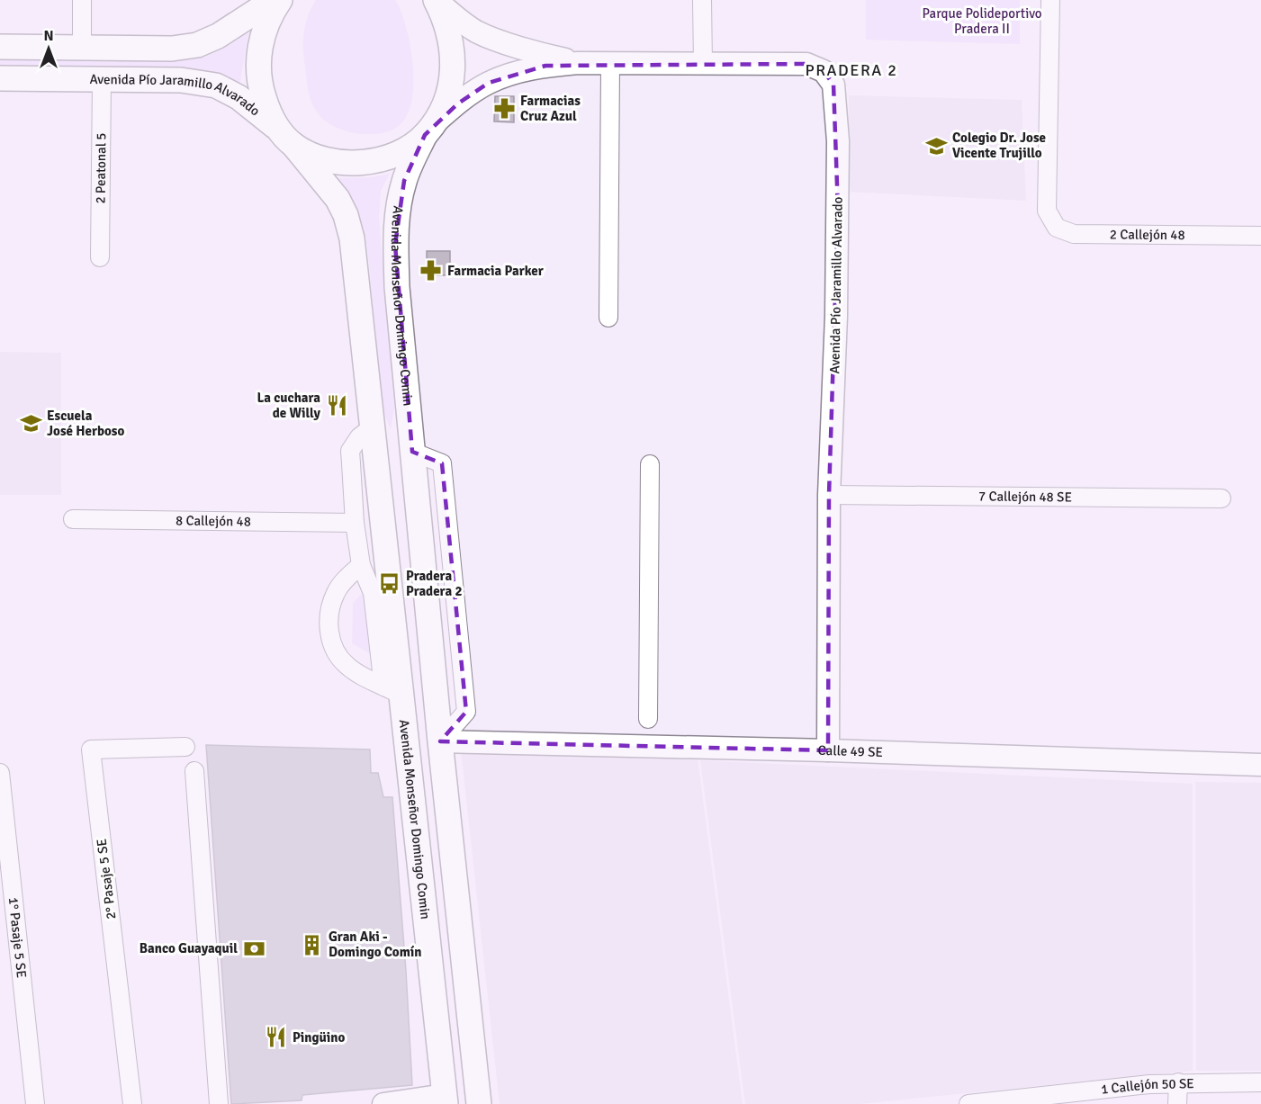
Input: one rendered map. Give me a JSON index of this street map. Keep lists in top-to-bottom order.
{
  "streets": {
    "main road": ["Avenida Pío Jaramillo Alvarado", "Avenida Monseñor Domingo Comin"],
    "street": [
      "2 Peatonal 5",
      "2 Callejón 48",
      "7 Callejón 48 SE",
      "8 Callejón 48",
      "Calle 49 SE",
      "2° Pasaje 5 SE",
      "1° Pasaje 5 SE",
      "1 Callejón 50 SE"
    ]
  },
  "crossings": [
    ["Avenida Pío Jaramillo Alvarado", "2 Peatonal 5"],
    ["Avenida Pío Jaramillo Alvarado", "Avenida Monseñor Domingo Comin"],
    ["Avenida Pío Jaramillo Alvarado", "7 Callejón 48 SE"],
    ["Avenida Pío Jaramillo Alvarado", "Calle 49 SE"],
    ["Avenida Monseñor Domingo Comin", "8 Callejón 48"],
    ["Avenida Monseñor Domingo Comin", "Calle 49 SE"]
  ],
  "districts": ["PRADERA 2"],
  "parks": ["Parque Polideportivo Pradera II"],
  "places": {
    "pharmacy": ["Farmacias Cruz Azul", "Farmacia Parker"],
    "school or university": ["Colegio Dr. Jose Vicente Trujillo", "Escuela José Herboso"],
    "restaurant": ["La cuchara de Willy", "Pingüino"],
    "bus stop": ["Pradera Pradera 2"],
    "building": ["Gran Aki - Domingo Comín"],
    "bank": ["Banco Guayaquil"]
  },
  "north": "top"
}
